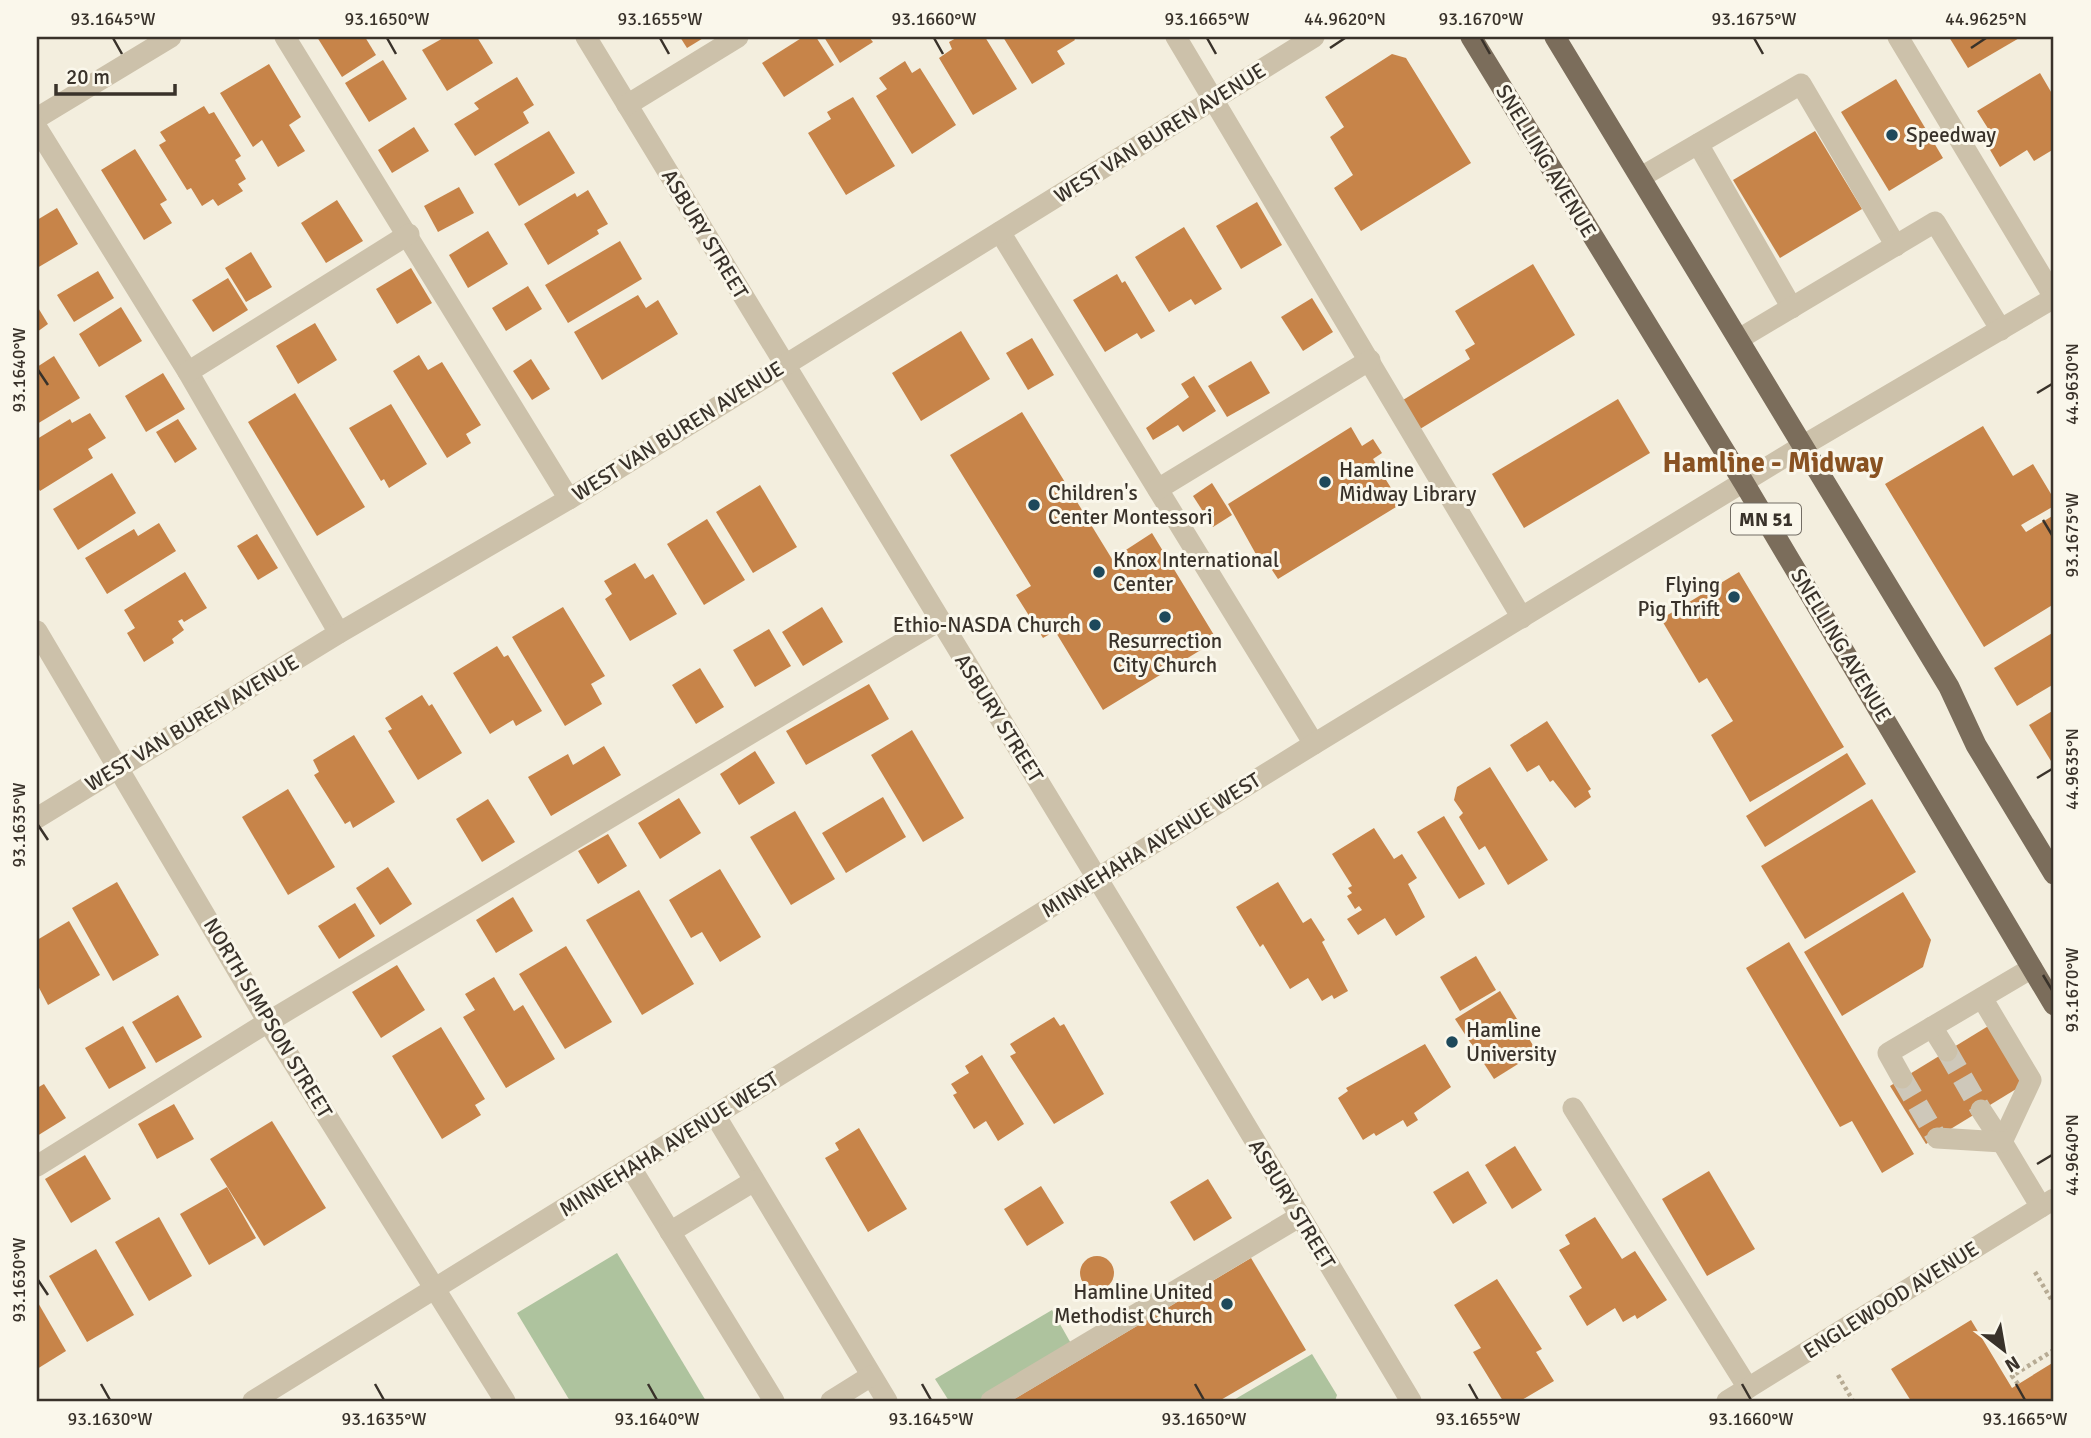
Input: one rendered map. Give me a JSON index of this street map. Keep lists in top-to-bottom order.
{
  "streets": {
    "main road": ["SNELLING AVENUE", "MN 51"],
    "street": [
      "WEST VAN BUREN AVENUE",
      "ASBURY STREET",
      "MINNEHAHA AVENUE WEST",
      "NORTH SIMPSON STREET",
      "ENGLEWOOD AVENUE"
    ]
  },
  "crossings": [
    ["WEST VAN BUREN AVENUE", "ASBURY STREET"],
    ["WEST VAN BUREN AVENUE", "NORTH SIMPSON STREET"],
    ["SNELLING AVENUE", "MINNEHAHA AVENUE WEST"],
    ["ASBURY STREET", "MINNEHAHA AVENUE WEST"],
    ["MINNEHAHA AVENUE WEST", "NORTH SIMPSON STREET"]
  ],
  "districts": ["Hamline - Midway"],
  "places": [
    "Speedway",
    "Hamline Midway Library",
    "Children's Center Montessori",
    "Knox International Center",
    "Flying Pig Thrift",
    "Resurrection City Church",
    "Ethio-NASDA Church",
    "Hamline University",
    "Hamline United Methodist Church"
  ],
  "scale_bar": "20 m",
  "north": "bottom right",
  "coordinates": [
    "93.1645°W",
    "93.1650°W",
    "93.1655°W",
    "93.1660°W",
    "93.1665°W",
    "44.9620°N",
    "93.1670°W",
    "93.1675°W",
    "44.9625°N",
    "93.1640°W",
    "44.9630°N",
    "44.9635°N",
    "93.1635°W",
    "44.9640°N",
    "93.1630°W"
  ]
}
